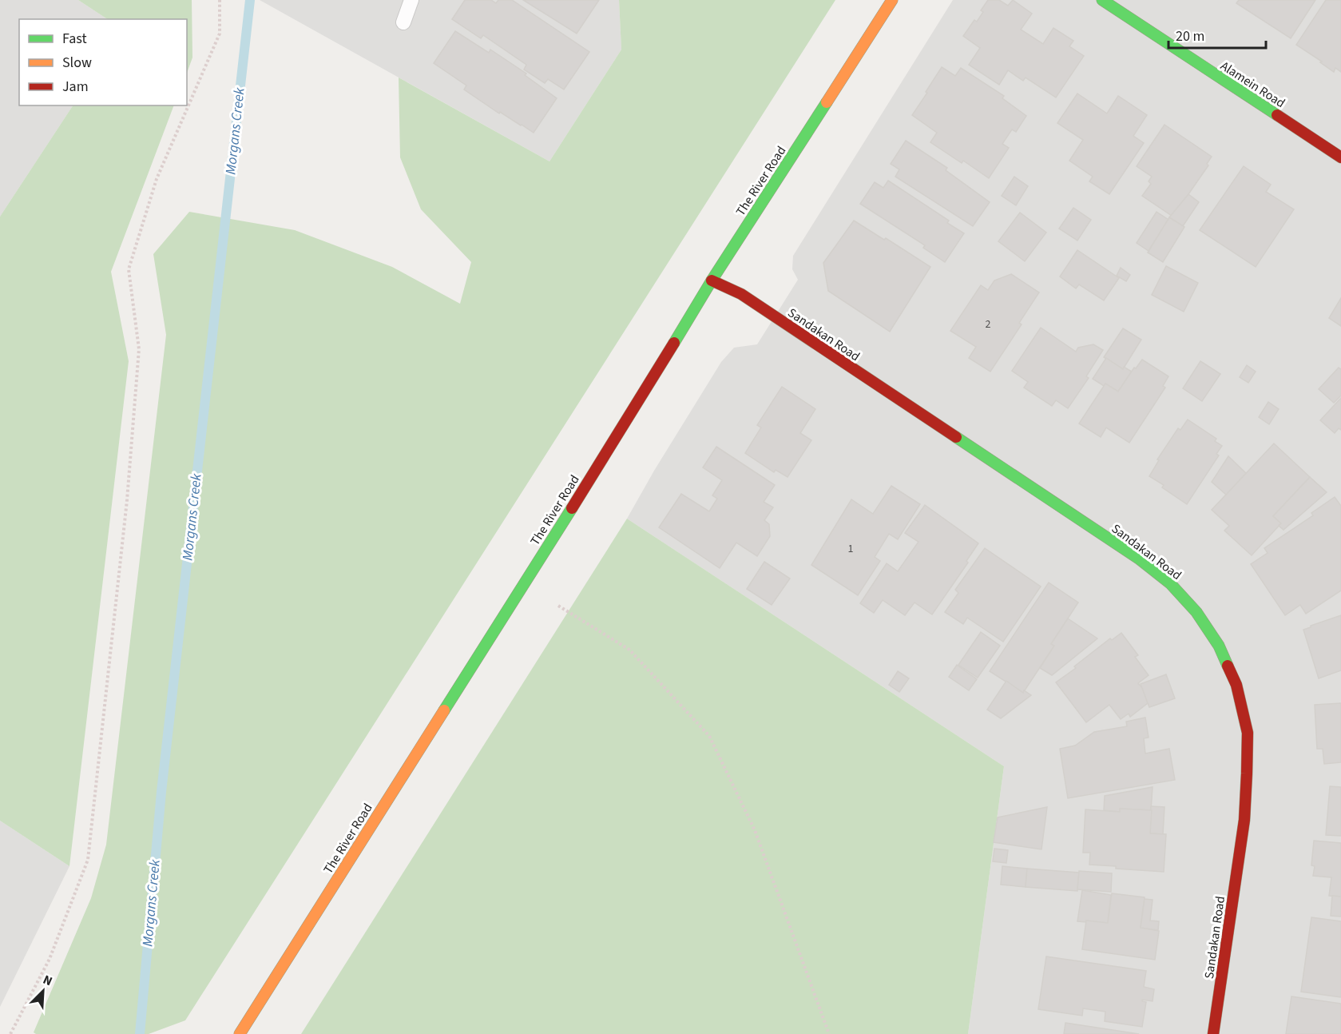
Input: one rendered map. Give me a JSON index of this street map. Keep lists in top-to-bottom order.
{
  "streets": {
    "street": ["Alamein Road", "The River Road", "Sandakan Road"]
  },
  "crossings": [
    ["The River Road", "Sandakan Road"]
  ],
  "water": ["Morgans Creek"],
  "house_numbers": ["2", "1"],
  "legend": ["Fast", "Slow", "Jam"],
  "scale_bar": "20 m",
  "north": "top right"
}
